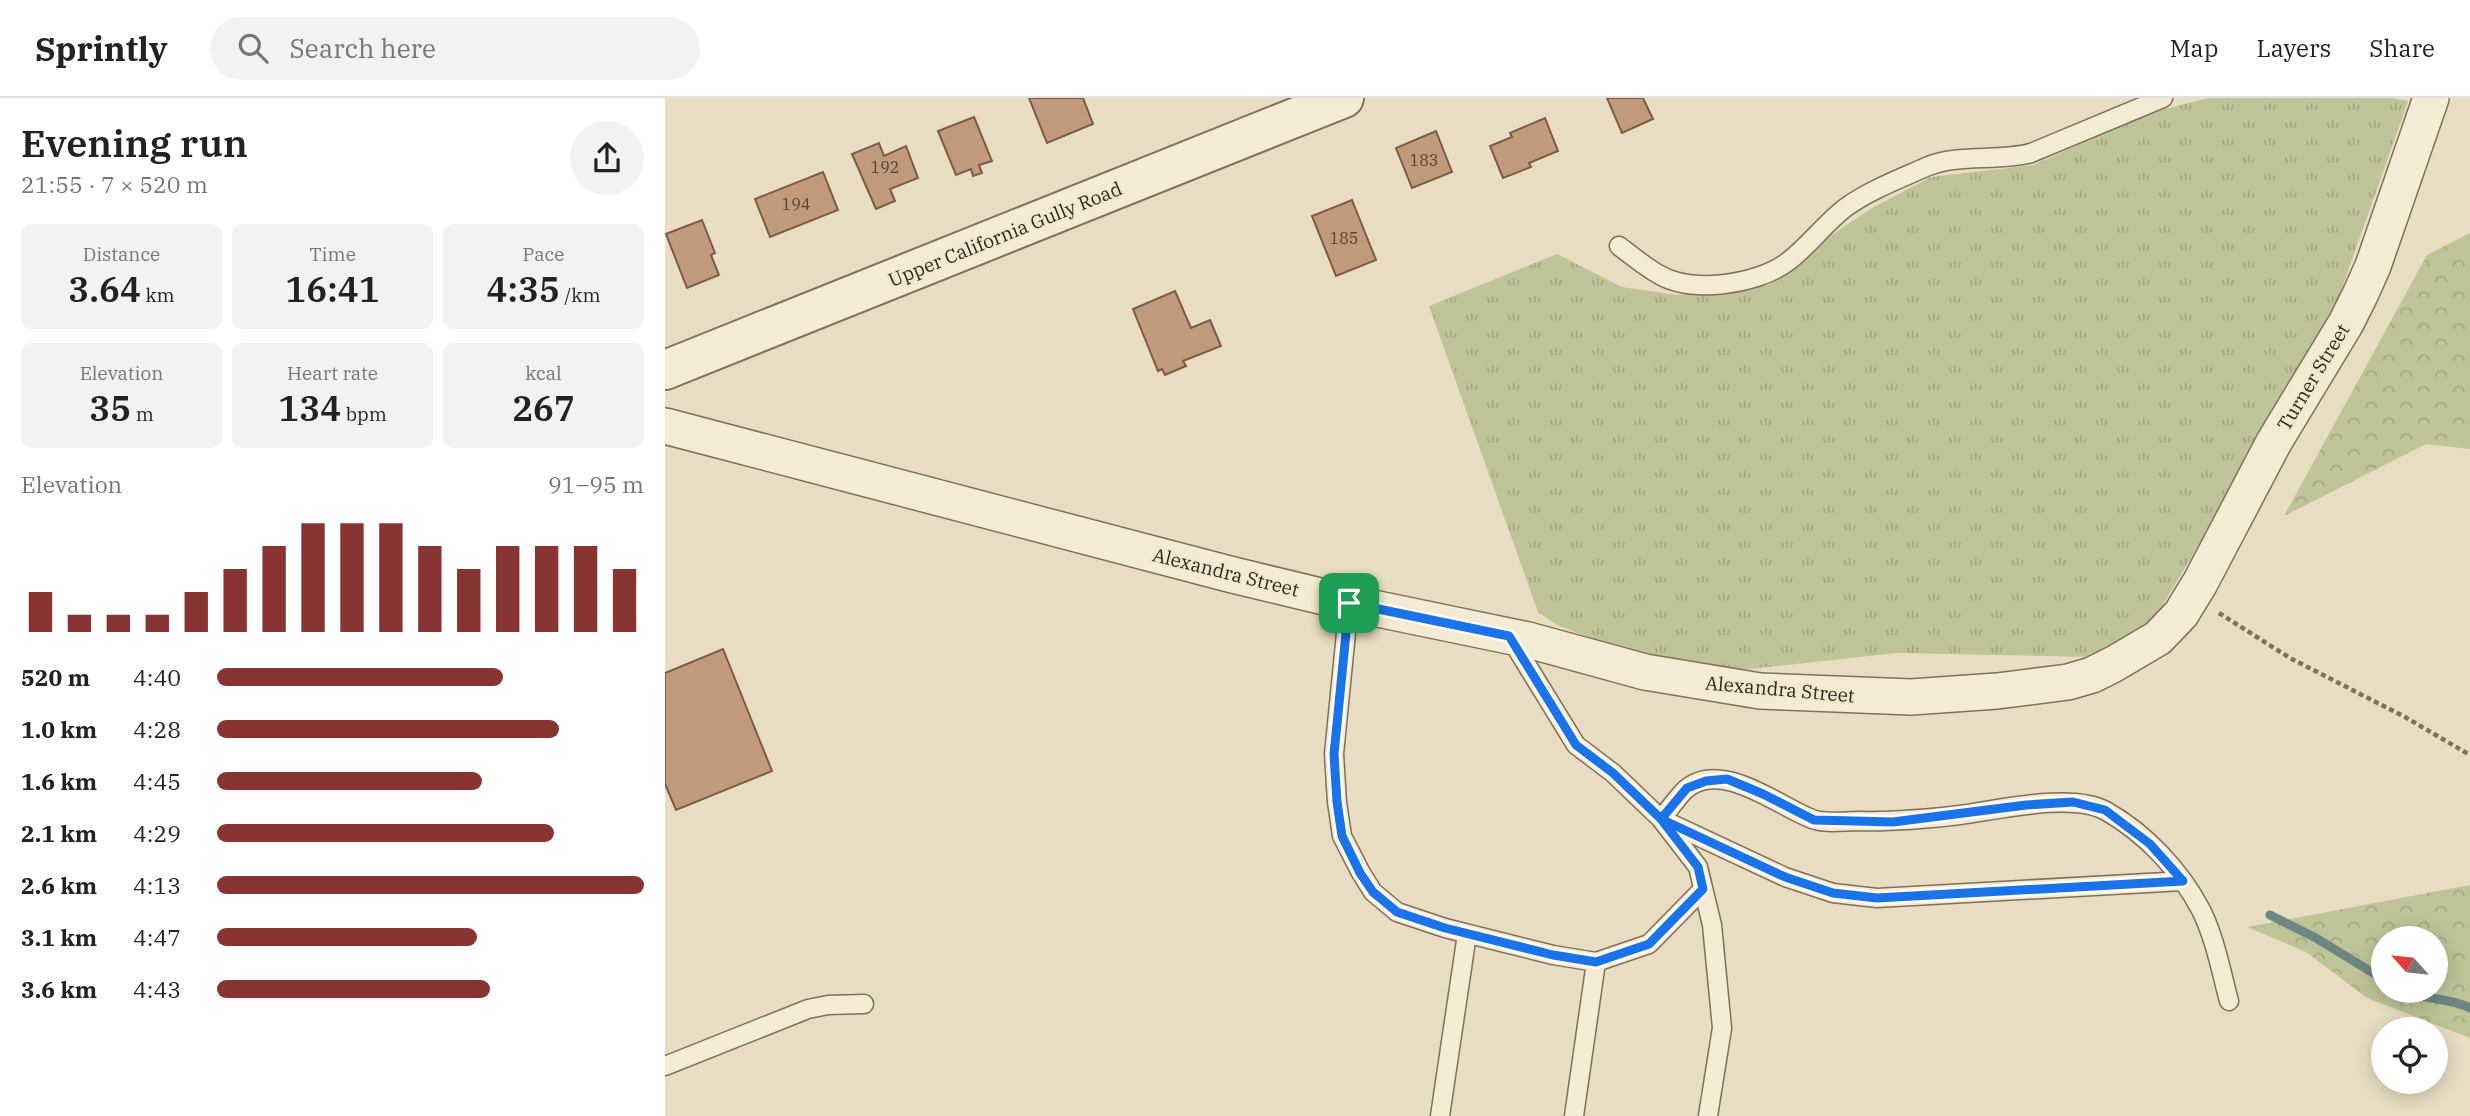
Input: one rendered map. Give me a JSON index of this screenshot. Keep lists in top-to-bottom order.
{
  "streets": {
    "street": ["Upper California Gully Road", "Turner Street", "Alexandra Street"]
  },
  "crossings": [
    ["Turner Street", "Alexandra Street"]
  ],
  "house_numbers": [
    "183",
    "192",
    "194",
    "185"
  ],
  "north": "top left",
  "page": {
    "header": "Sprintly",
    "search": "Search here",
    "nav": ["Map", "Layers", "Share"],
    "heading": ["Evening run", "21:55 · 7 × 520 m"],
    "stats": [
      ["Distance", "3.64 km"],
      ["Time", "16:41"],
      ["Pace", "4:35 /km"],
      ["Elevation", "35 m"],
      ["Heart rate", "134 bpm"],
      ["kcal", "267"]
    ],
    "chart": ["Elevation", "91–95 m"],
    "list": [
      {
        "name": "520 m",
        "note": "4:40"
      },
      {
        "name": "1.0 km",
        "note": "4:28"
      },
      {
        "name": "1.6 km",
        "note": "4:45"
      },
      {
        "name": "2.1 km",
        "note": "4:29"
      },
      {
        "name": "2.6 km",
        "note": "4:13"
      },
      {
        "name": "3.1 km",
        "note": "4:47"
      },
      {
        "name": "3.6 km",
        "note": "4:43"
      }
    ]
  }
}
